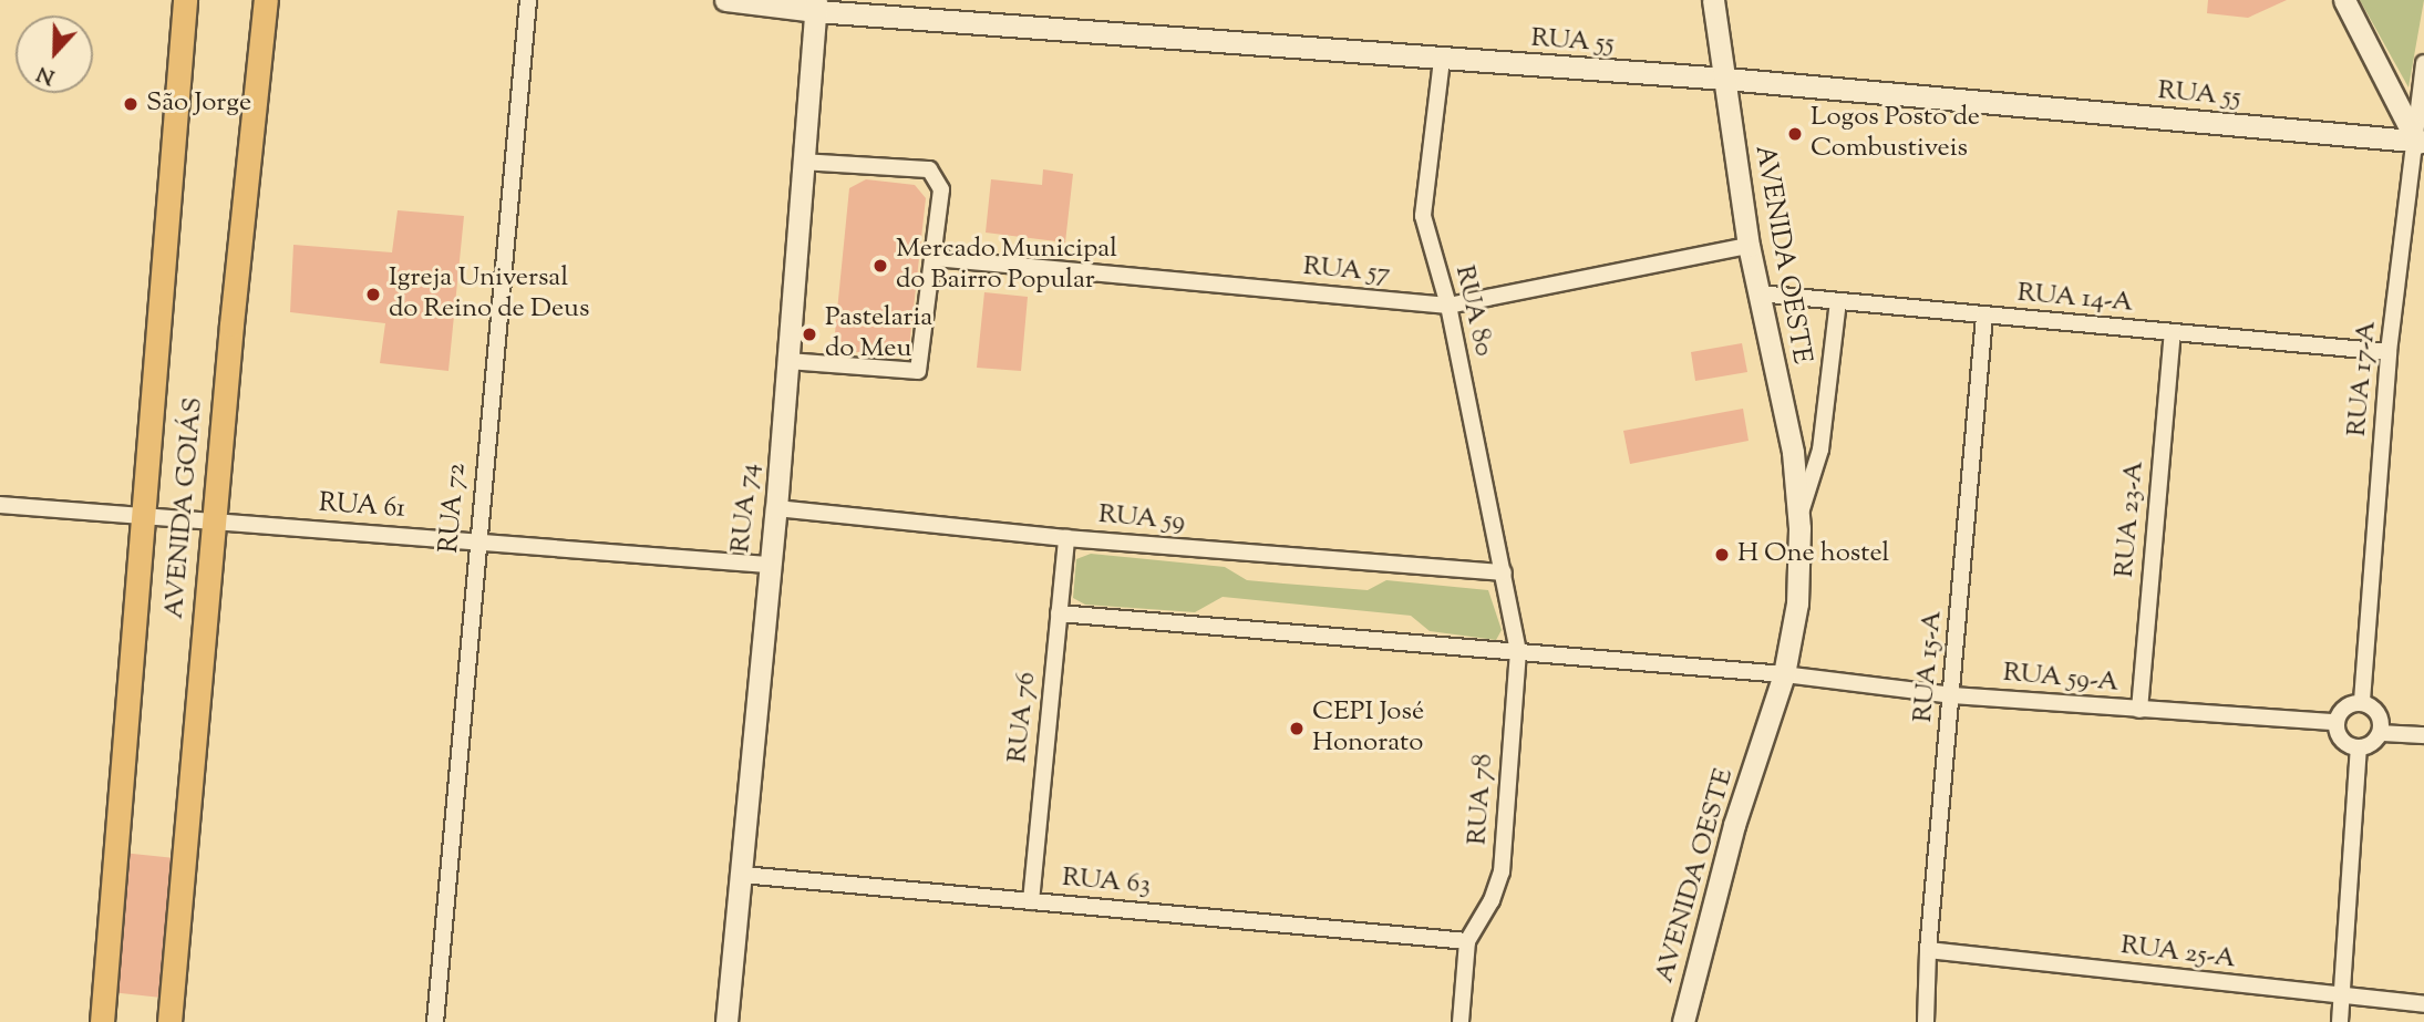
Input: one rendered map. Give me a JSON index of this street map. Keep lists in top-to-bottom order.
{
  "streets": {
    "main road": ["AVENIDA GOIÁS"],
    "street": [
      "RUA 55",
      "AVENIDA OESTE",
      "RUA 57",
      "RUA 14-A",
      "RUA 80",
      "RUA 17-A",
      "RUA 61",
      "RUA 72",
      "RUA 74",
      "RUA 59",
      "RUA 23-A",
      "RUA 15-A",
      "RUA 59-A",
      "RUA 76",
      "RUA 78",
      "RUA 63",
      "RUA 25-A"
    ]
  },
  "crossings": [
    ["RUA 55", "AVENIDA OESTE"],
    ["RUA 55", "RUA 80"],
    ["RUA 55", "RUA 17-A"],
    ["RUA 55", "RUA 74"],
    ["AVENIDA OESTE", "RUA 57"],
    ["AVENIDA OESTE", "RUA 14-A"],
    ["AVENIDA OESTE", "RUA 59-A"],
    ["RUA 57", "RUA 80"],
    ["RUA 14-A", "RUA 17-A"],
    ["RUA 14-A", "RUA 23-A"],
    ["RUA 14-A", "RUA 15-A"],
    ["RUA 80", "RUA 59"],
    ["RUA 80", "RUA 78"],
    ["RUA 17-A", "RUA 59-A"],
    ["RUA 61", "AVENIDA GOIÁS"],
    ["RUA 61", "RUA 72"],
    ["RUA 61", "RUA 74"],
    ["RUA 74", "RUA 59"],
    ["RUA 74", "RUA 63"],
    ["RUA 59", "RUA 76"],
    ["RUA 59", "RUA 78"],
    ["RUA 23-A", "RUA 59-A"],
    ["RUA 15-A", "RUA 59-A"],
    ["RUA 15-A", "RUA 25-A"],
    ["RUA 76", "RUA 63"],
    ["RUA 78", "RUA 63"]
  ],
  "places": [
    "São Jorge",
    "Logos Posto de Combustiveis",
    "Mercado Municipal do Bairro Popular",
    "Igreja Universal do Reino de Deus",
    "Pastelaria do Meu",
    "H One hostel",
    "CEPI José Honorato"
  ],
  "north": "bottom"
}
